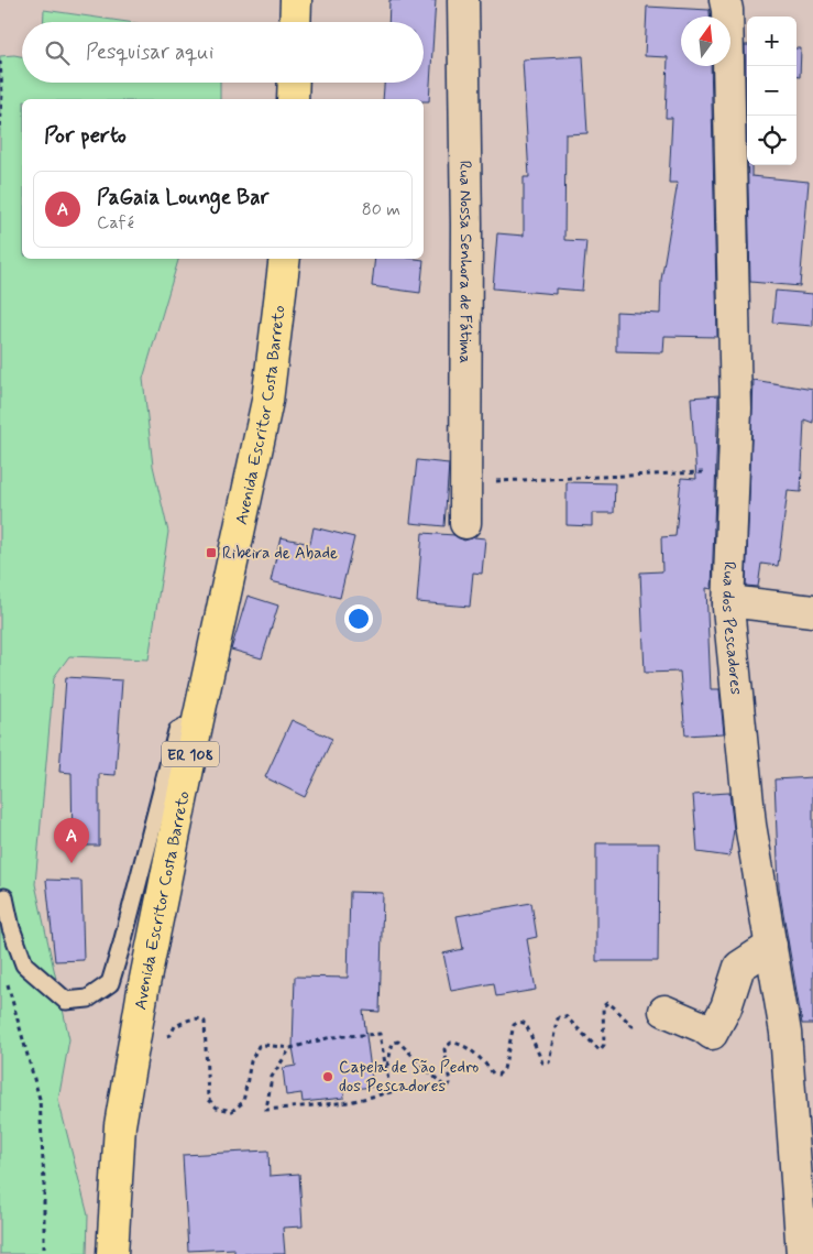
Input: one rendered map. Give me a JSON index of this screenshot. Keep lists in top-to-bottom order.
{
  "streets": {
    "main road": ["Avenida Escritor Costa Barreto", "ER 108"],
    "street": ["Rua Nossa Senhora de Fátima", "Rua dos Pescadores"]
  },
  "places": {
    "transit": ["Ribeira de Abade"],
    "other": ["Capela de São Pedro dos Pescadores"]
  },
  "north": "top",
  "page": {
    "map_buttons": ["+", "−"],
    "search": "Pesquisar aqui",
    "heading": "Por perto",
    "list": [
      {
        "mark": "A",
        "name": "PaGaia Lounge Bar",
        "note": "Café",
        "value": "80 m"
      }
    ],
    "pins": "A"
  }
}
